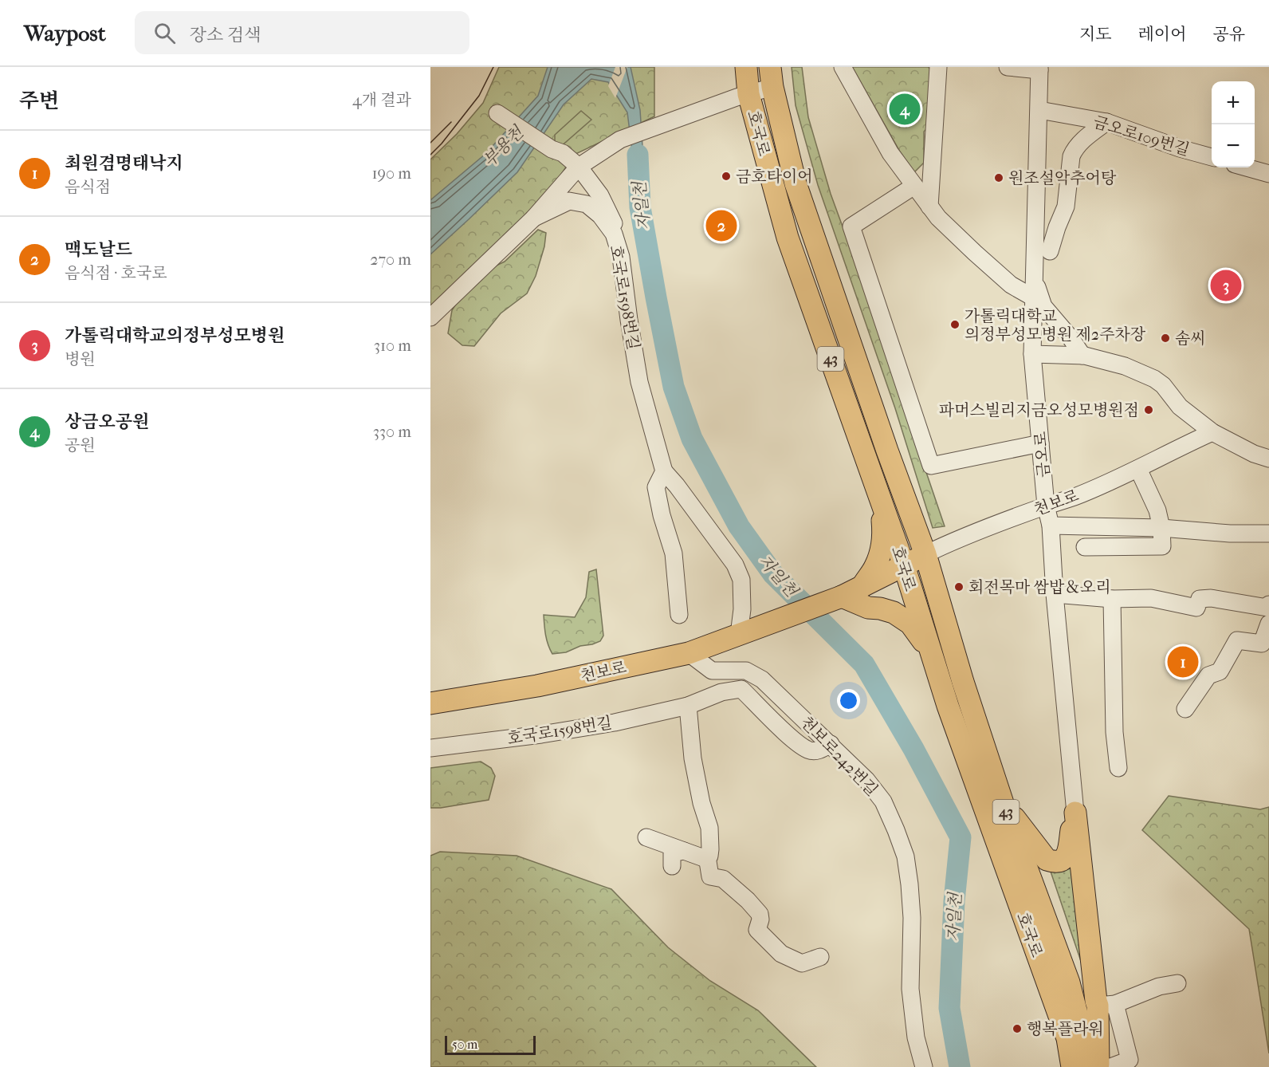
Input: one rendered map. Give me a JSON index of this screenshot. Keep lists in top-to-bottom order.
{
  "streets": {
    "main road": ["호국로", "43", "천보로"],
    "street": [
      "금오로109번길",
      "호국로1598번길",
      "금오로",
      "천보로242번길"
    ]
  },
  "crossings": [
    ["호국로", "천보로"],
    ["금오로109번길", "금오로"],
    ["호국로1598번길", "천보로242번길"],
    ["금오로", "천보로"],
    ["천보로", "천보로242번길"]
  ],
  "water": ["부용천", "자일천"],
  "places": [
    "금호타이어",
    "원조설악추어탕",
    "가톨릭대학교 의정부성모병원 제2주차장",
    "솜씨",
    "파머스빌리지금오성모병원점",
    "회전목마 쌈밥＆오리",
    "행복플라워"
  ],
  "scale_bar": "50 m",
  "page": {
    "header": "Waypost",
    "search": "장소 검색",
    "nav": ["지도", "레이어", "공유"],
    "heading": ["주변", "4개 결과"],
    "map_buttons": ["+", "−"],
    "pins": [
      "4",
      "2",
      "3",
      "1"
    ],
    "list": [
      {
        "mark": "1",
        "name": "최원겸명태낙지",
        "note": "음식점",
        "value": "190 m"
      },
      {
        "mark": "2",
        "name": "맥도날드",
        "note": "음식점 · 호국로",
        "value": "270 m"
      },
      {
        "mark": "3",
        "name": "가톨릭대학교의정부성모병원",
        "note": "병원",
        "value": "310 m"
      },
      {
        "mark": "4",
        "name": "상금오공원",
        "note": "공원",
        "value": "330 m"
      }
    ],
    "scale": "50 m"
  }
}
